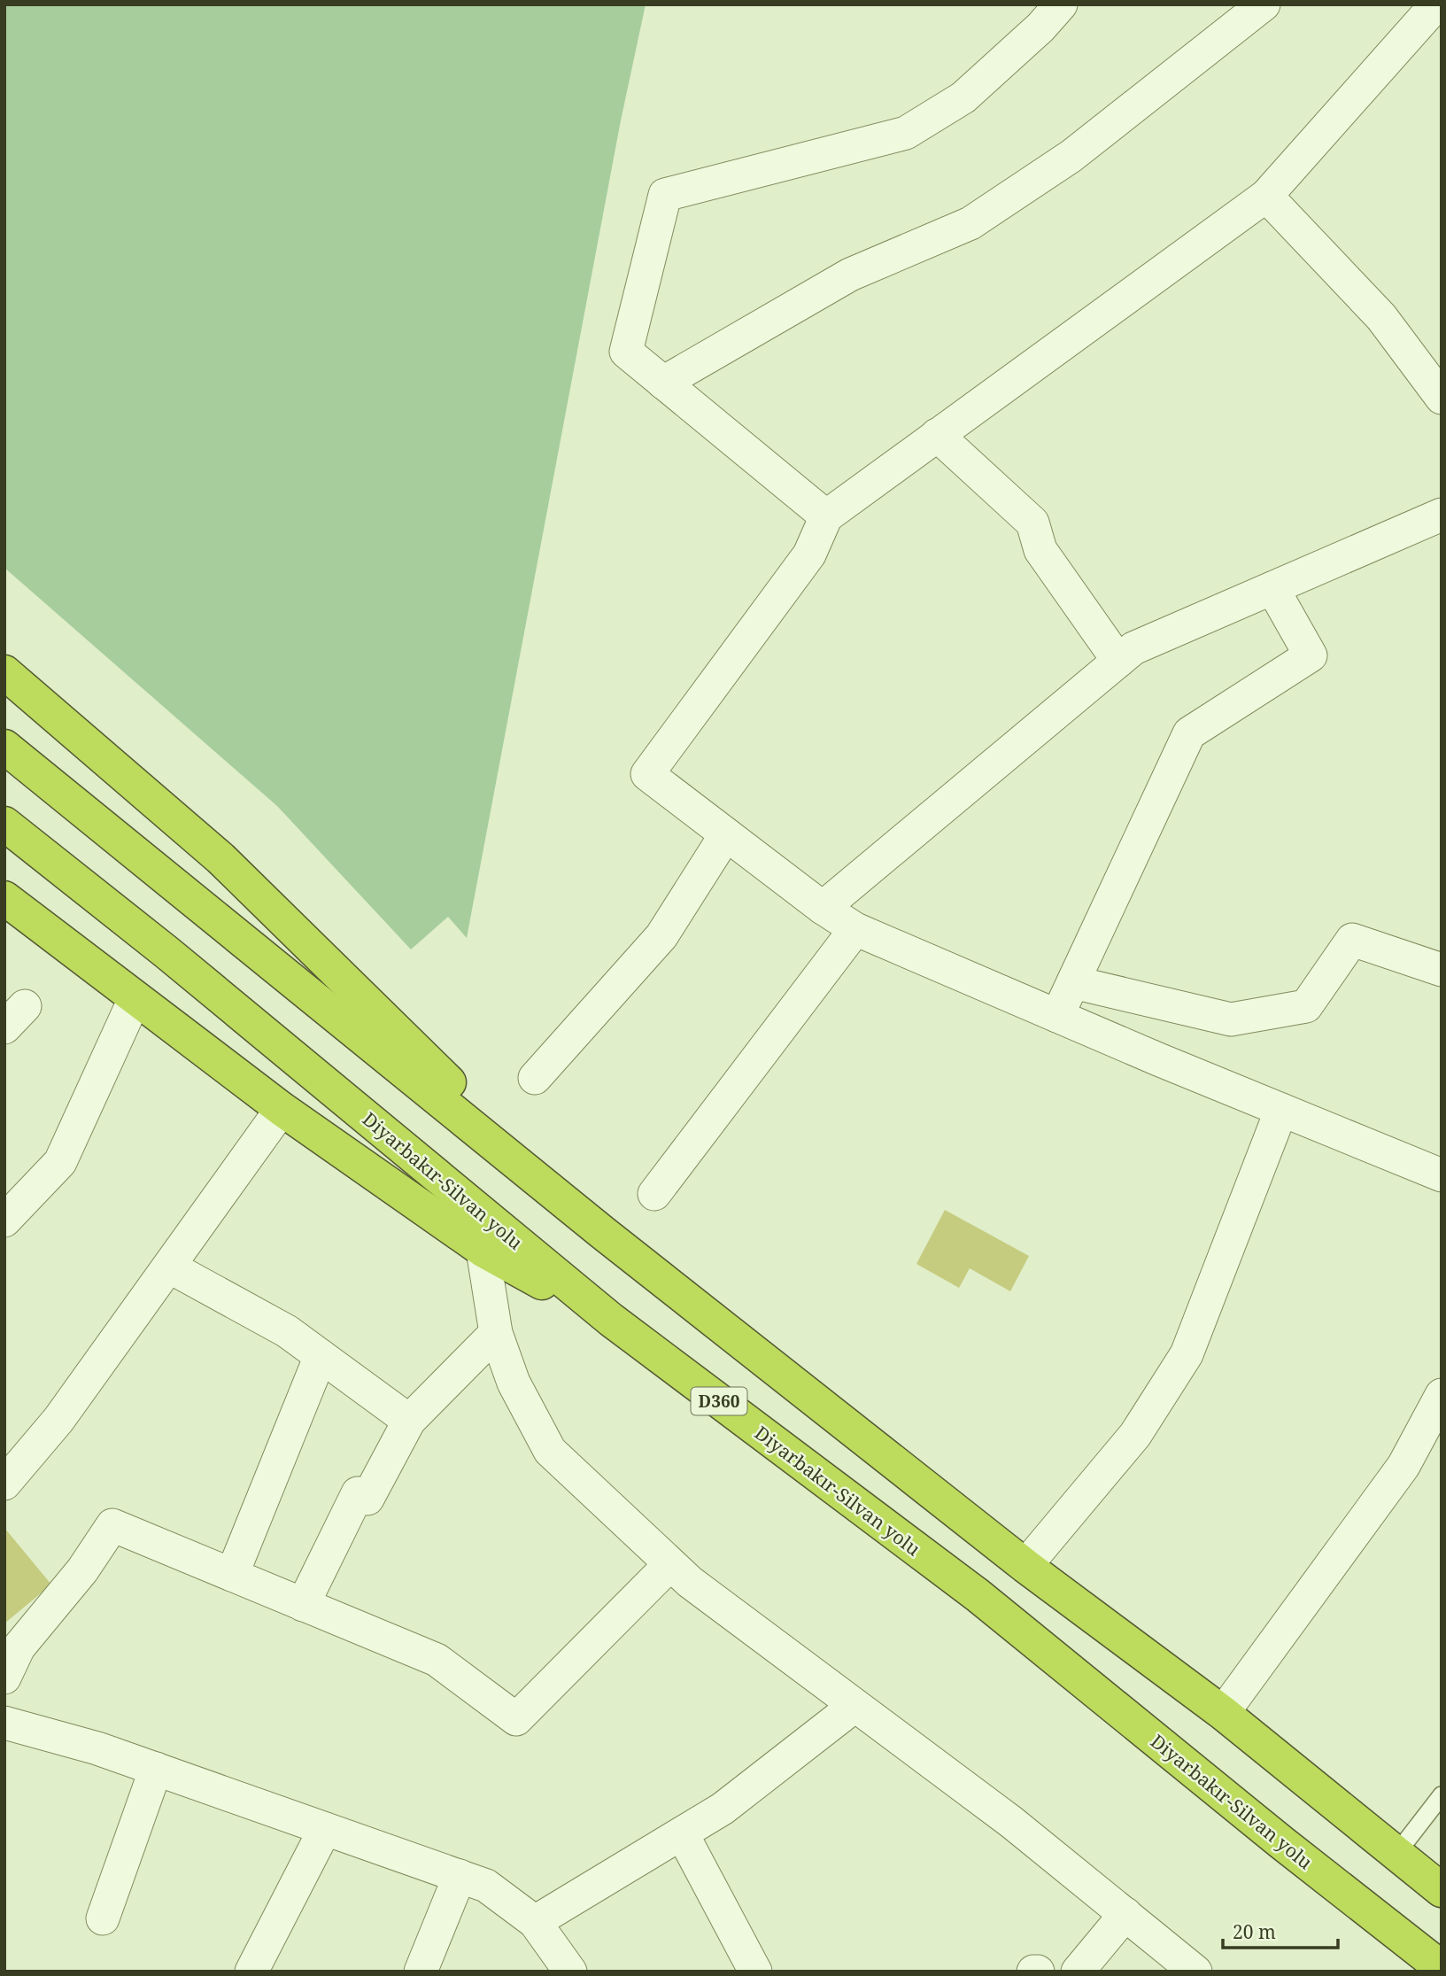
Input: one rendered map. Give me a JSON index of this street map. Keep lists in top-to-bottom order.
{
  "streets": {
    "highway": ["Diyarbakır-Silvan yolu", "D360"]
  },
  "scale_bar": "20 m"
}
